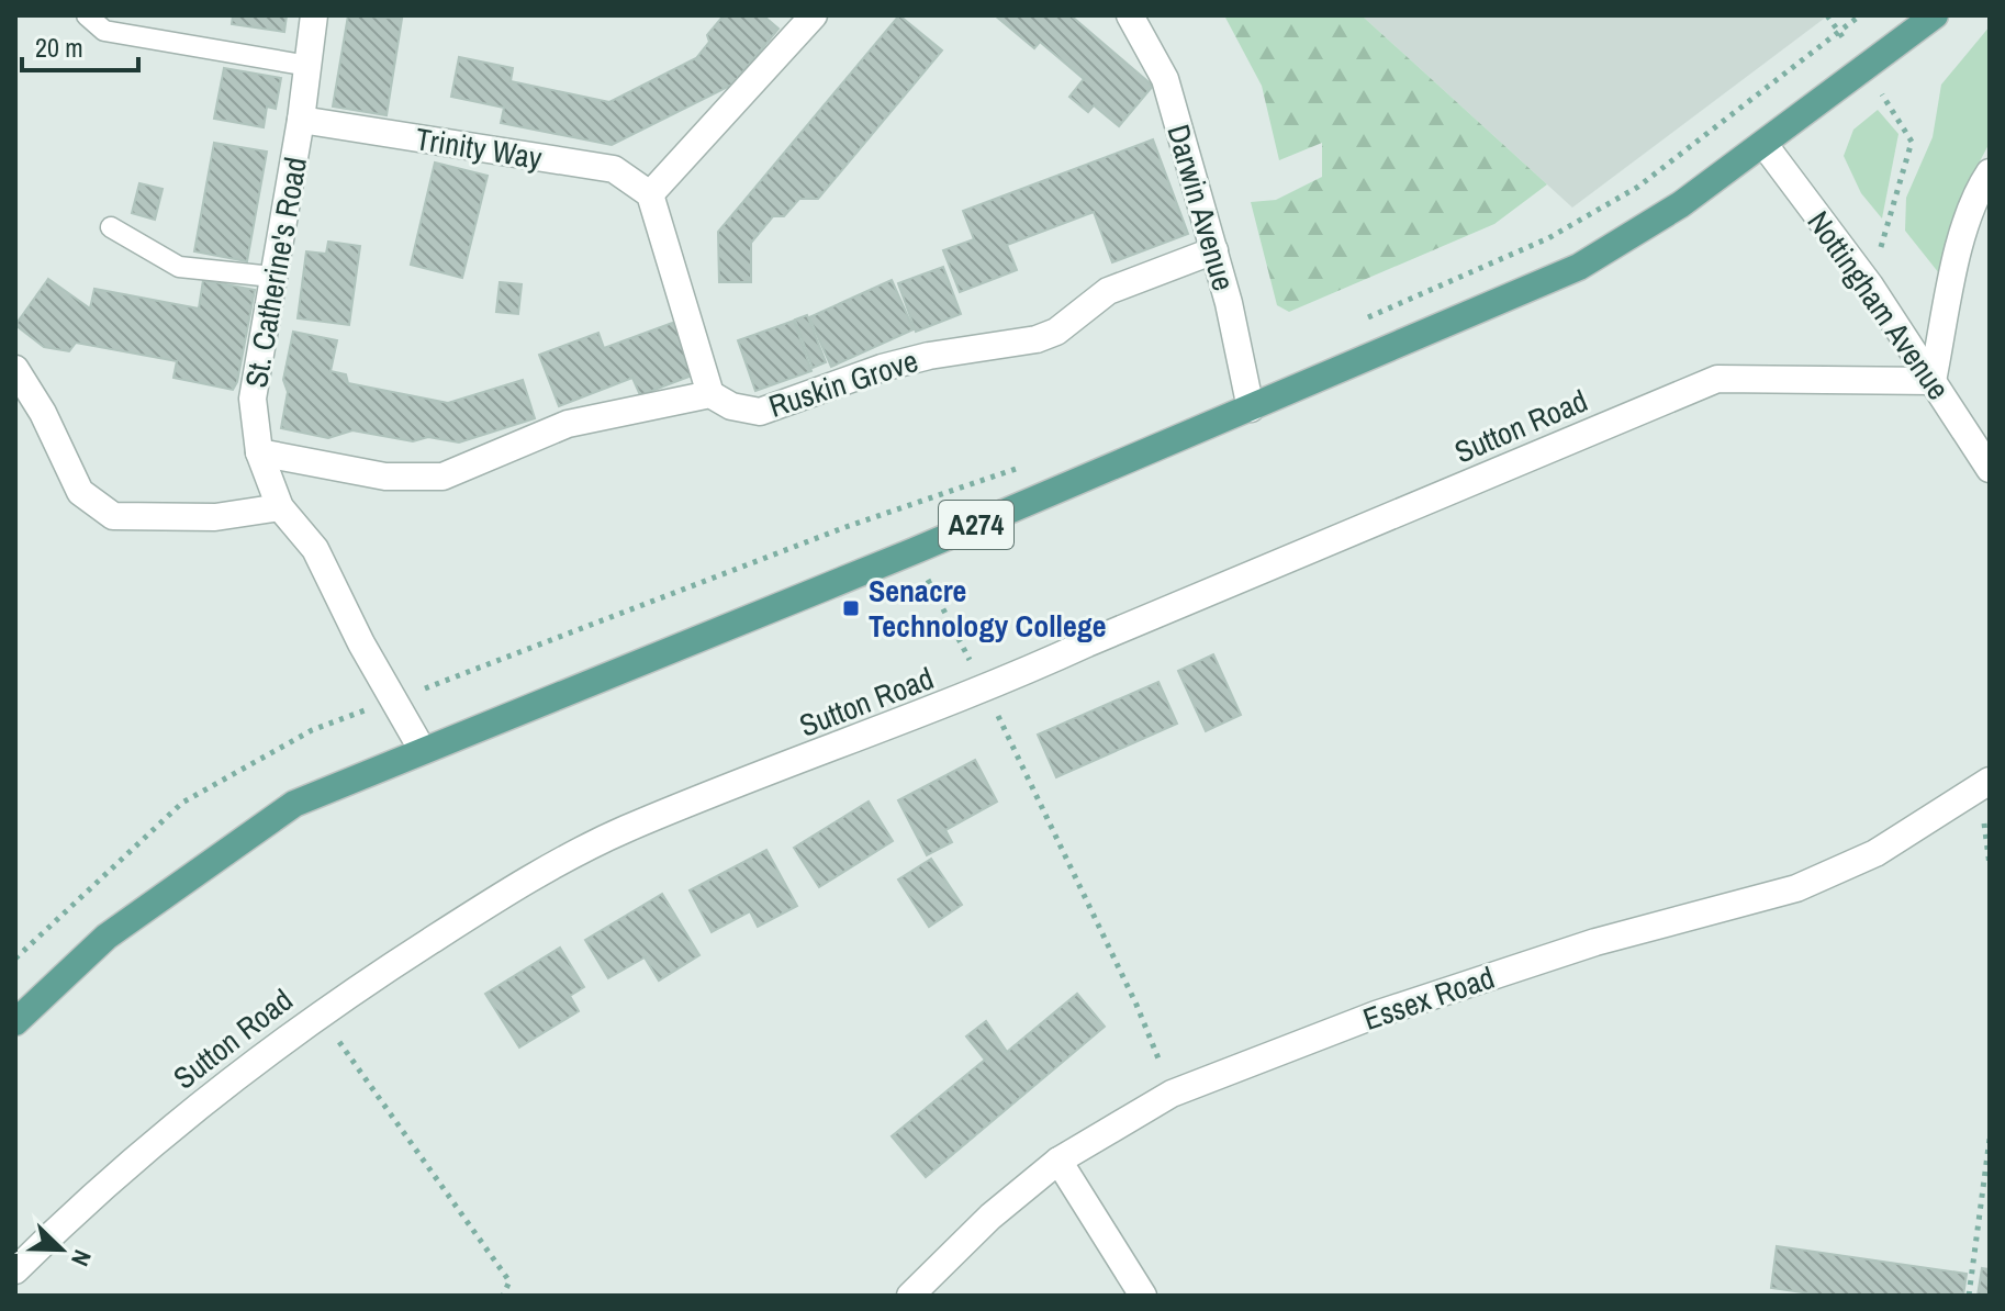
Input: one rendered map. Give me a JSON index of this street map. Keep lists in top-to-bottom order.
{
  "streets": {
    "main road": ["A274"],
    "street": [
      "Trinity Way",
      "Darwin Avenue",
      "St. Catherine's Road",
      "Nottingham Avenue",
      "Ruskin Grove",
      "Sutton Road",
      "Essex Road"
    ]
  },
  "crossings": [
    ["Trinity Way", "St. Catherine's Road"],
    ["Darwin Avenue", "Ruskin Grove"],
    ["Darwin Avenue", "A274"],
    ["St. Catherine's Road", "A274"],
    ["Nottingham Avenue", "Sutton Road"],
    ["Nottingham Avenue", "A274"]
  ],
  "places": {
    "transit": ["Senacre Technology College"]
  },
  "scale_bar": "20 m",
  "north": "bottom right"
}
